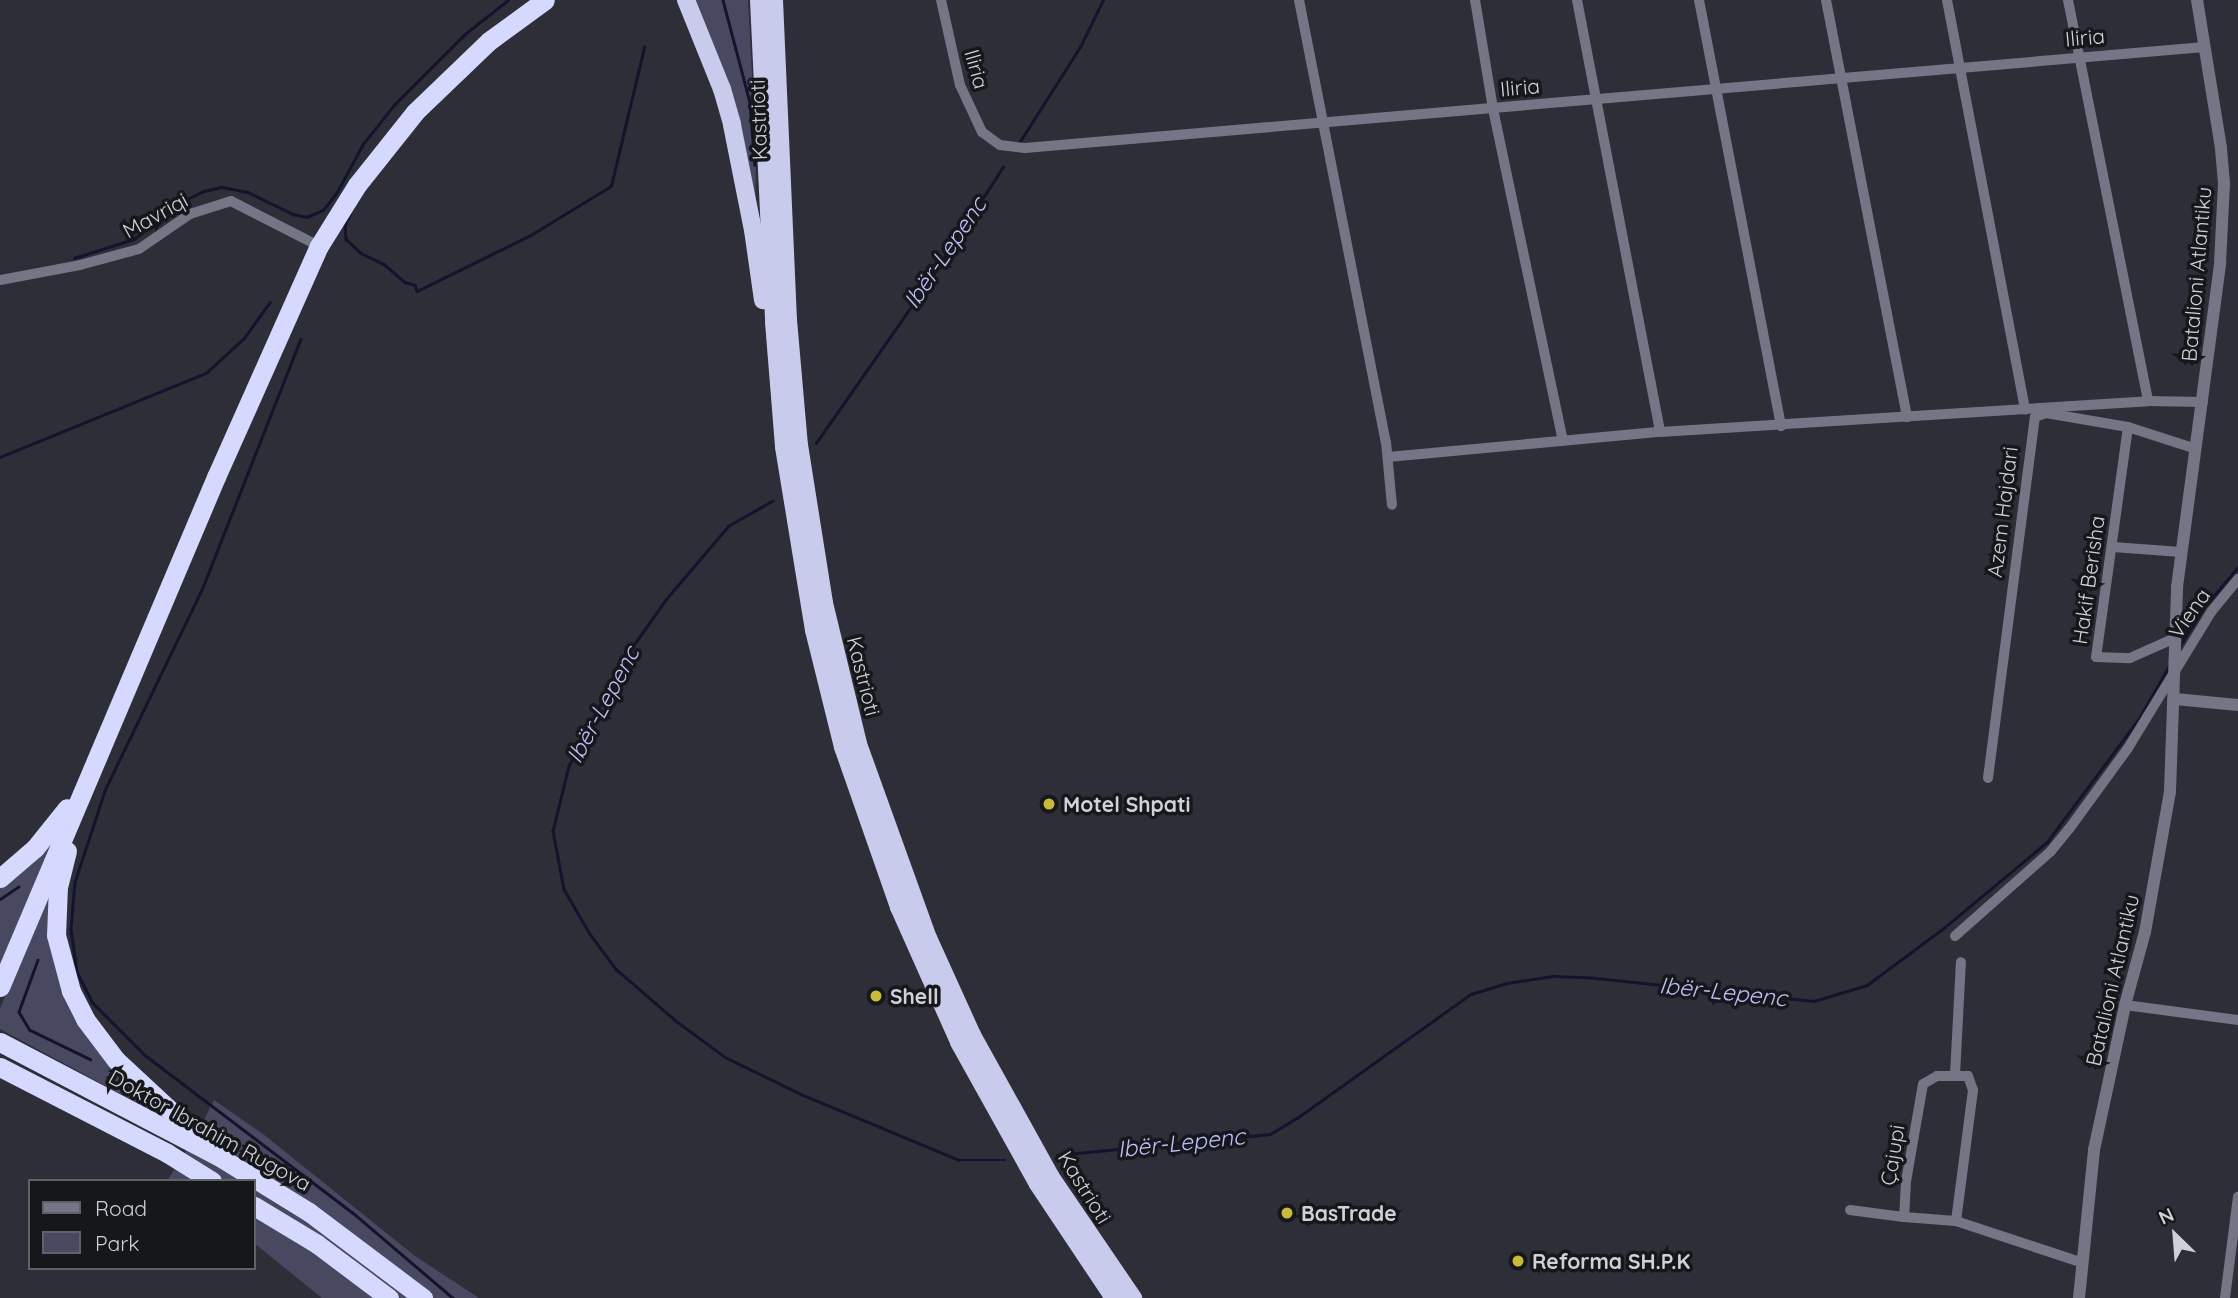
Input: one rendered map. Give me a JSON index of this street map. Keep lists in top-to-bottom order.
{
  "streets": {
    "highway": ["Kastrioti", "Doktor Ibrahim Rugova"],
    "street": [
      "Iliria",
      "Mavriqi",
      "Batalioni Atlantiku",
      "Azem Hajdari",
      "Hakif Berisha",
      "Viena",
      "Çajupi"
    ]
  },
  "crossings": [
    ["Iliria", "Batalioni Atlantiku"],
    ["Batalioni Atlantiku", "Azem Hajdari"],
    ["Batalioni Atlantiku", "Hakif Berisha"],
    ["Batalioni Atlantiku", "Viena"],
    ["Batalioni Atlantiku", "Çajupi"],
    ["Azem Hajdari", "Hakif Berisha"]
  ],
  "water": ["Ibër-Lepenc"],
  "places": [
    "Motel Shpati",
    "Shell",
    "BasTrade",
    "Reforma SH.P.K"
  ],
  "legend": ["Road", "Park"],
  "north": "top left"
}
